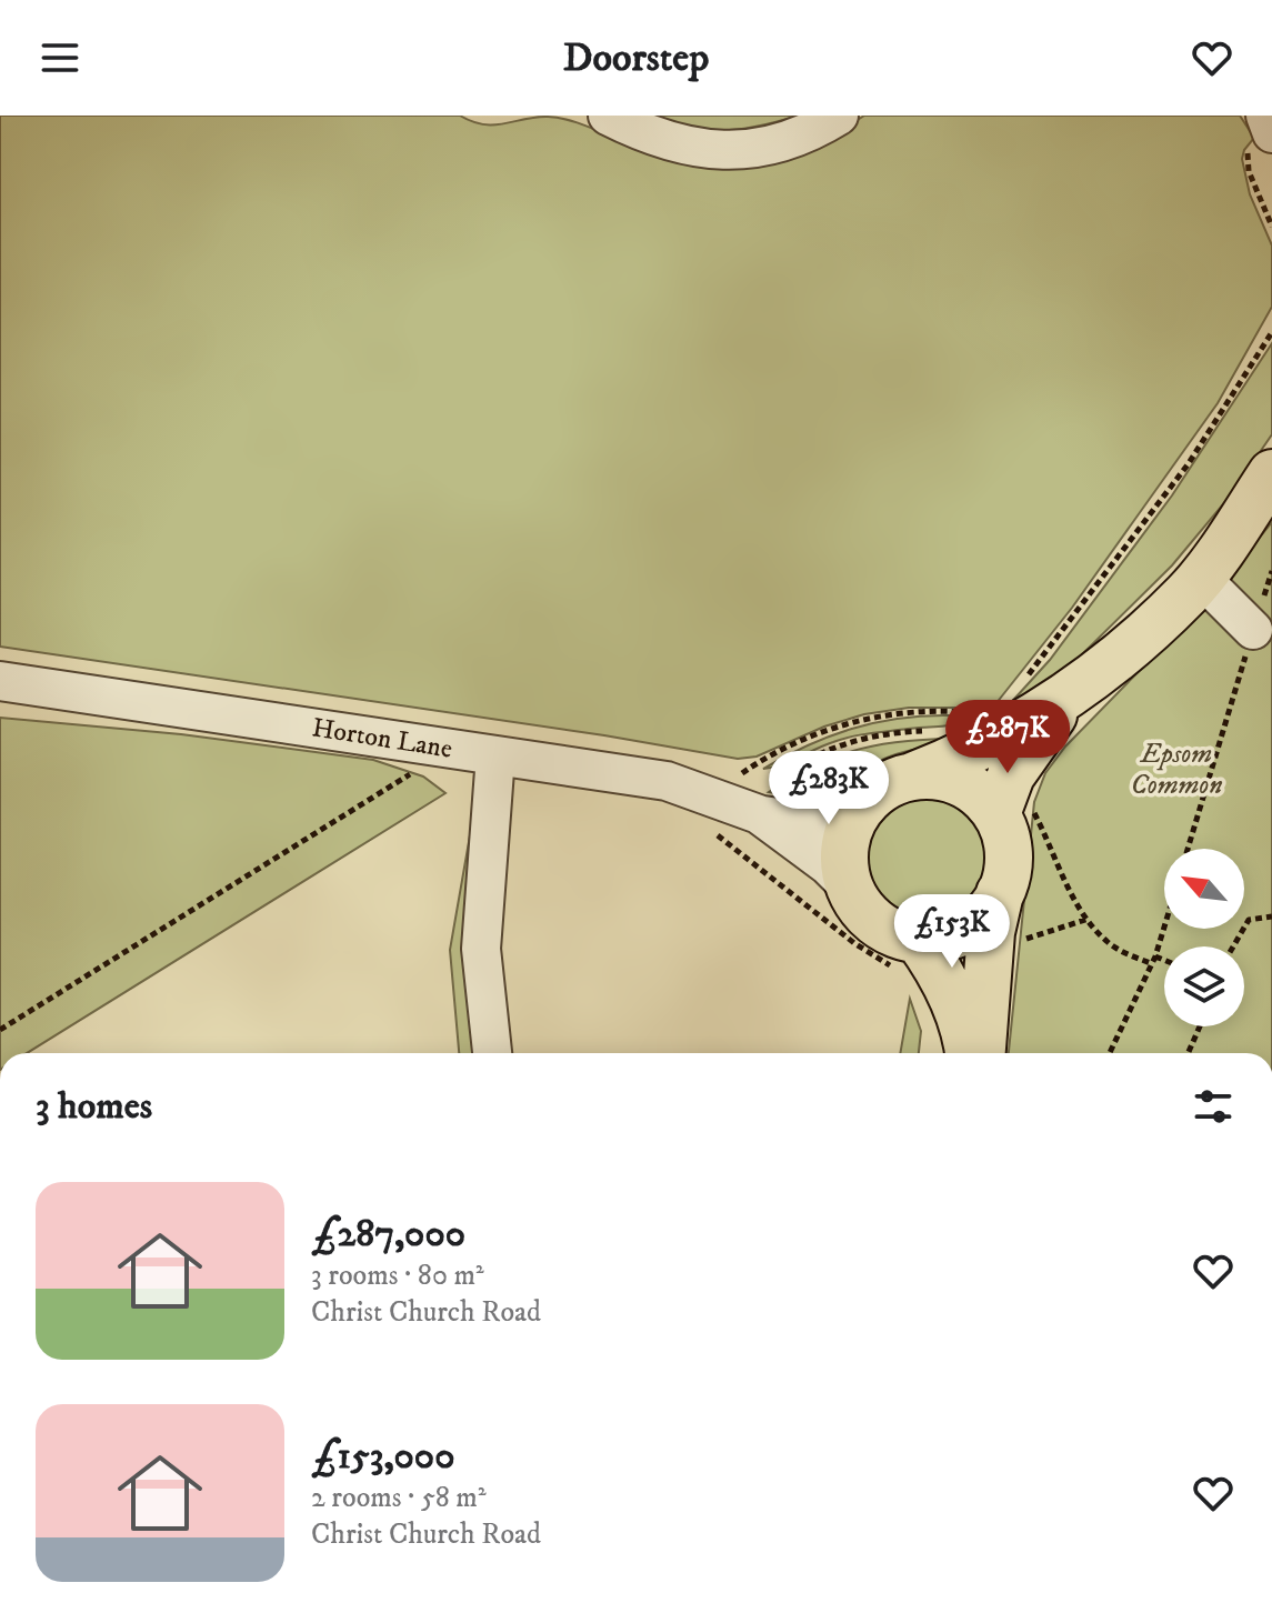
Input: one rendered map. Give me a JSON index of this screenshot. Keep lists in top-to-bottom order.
{
  "streets": {
    "street": ["Horton Lane"]
  },
  "parks": ["Epsom Common"],
  "north": "top left",
  "page": {
    "header": "Doorstep",
    "price": ["£287K", "£283K", "£153K"],
    "heading": "3 homes",
    "list": [
      {
        "name": "£287,000",
        "note": "3 rooms · 80 m² · Christ Church Road"
      },
      {
        "name": "£153,000",
        "note": "2 rooms · 58 m² · Christ Church Road"
      }
    ]
  }
}
